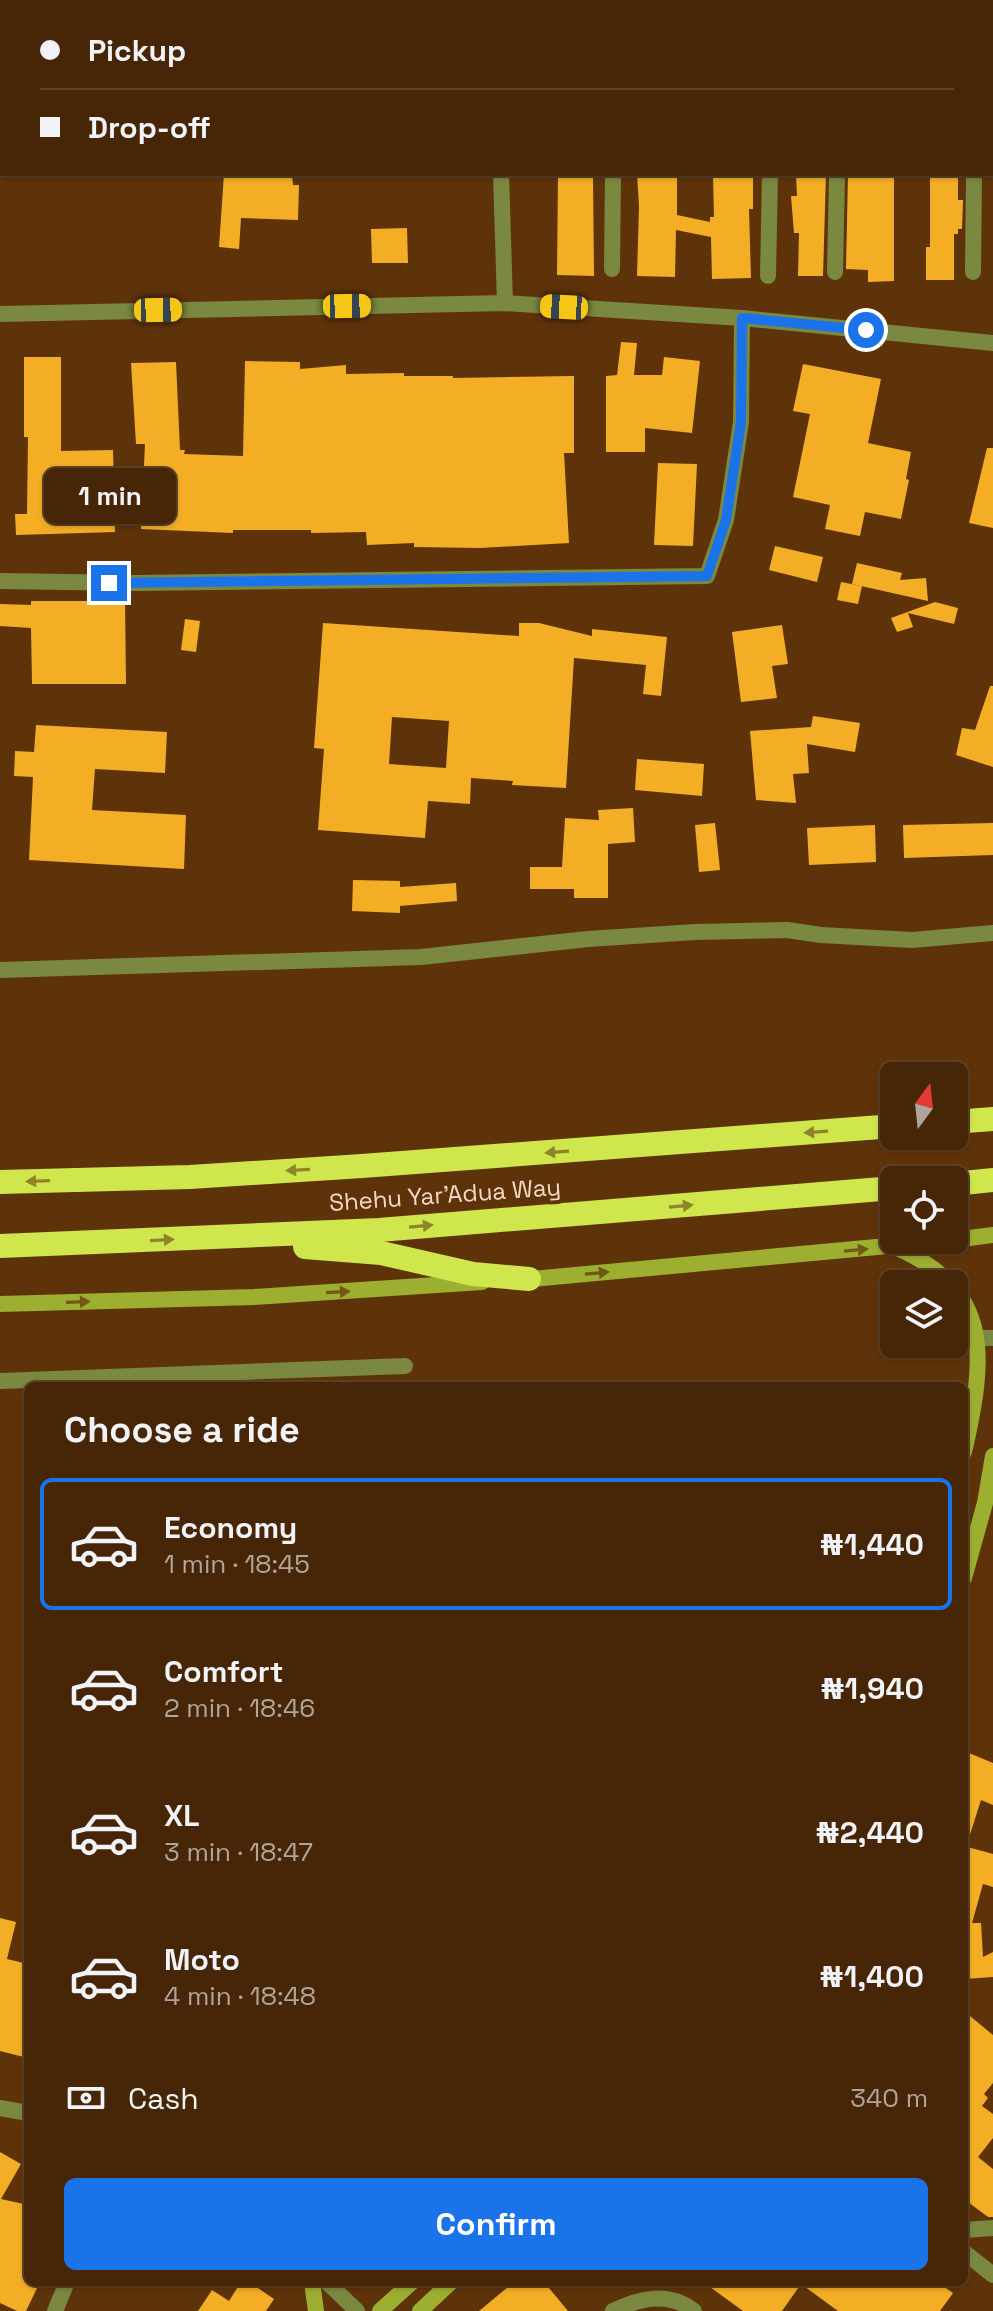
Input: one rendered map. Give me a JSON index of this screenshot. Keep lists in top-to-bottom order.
{
  "streets": {
    "highway": ["Shehu Yar'Adua Way"]
  },
  "north": "top",
  "page": {
    "banner": ["Pickup", "Drop-off"],
    "bubble": "1 min",
    "heading": "Choose a ride",
    "list": [
      {
        "name": "Economy",
        "note": "1 min · 18:45",
        "value": "₦1,440"
      },
      {
        "name": "Comfort",
        "note": "2 min · 18:46",
        "value": "₦1,940"
      },
      {
        "name": "XL",
        "note": "3 min · 18:47",
        "value": "₦2,440"
      },
      {
        "name": "Moto",
        "note": "4 min · 18:48",
        "value": "₦1,400"
      }
    ],
    "pay": ["Cash", "340 m"],
    "buttons": "Confirm"
  }
}
